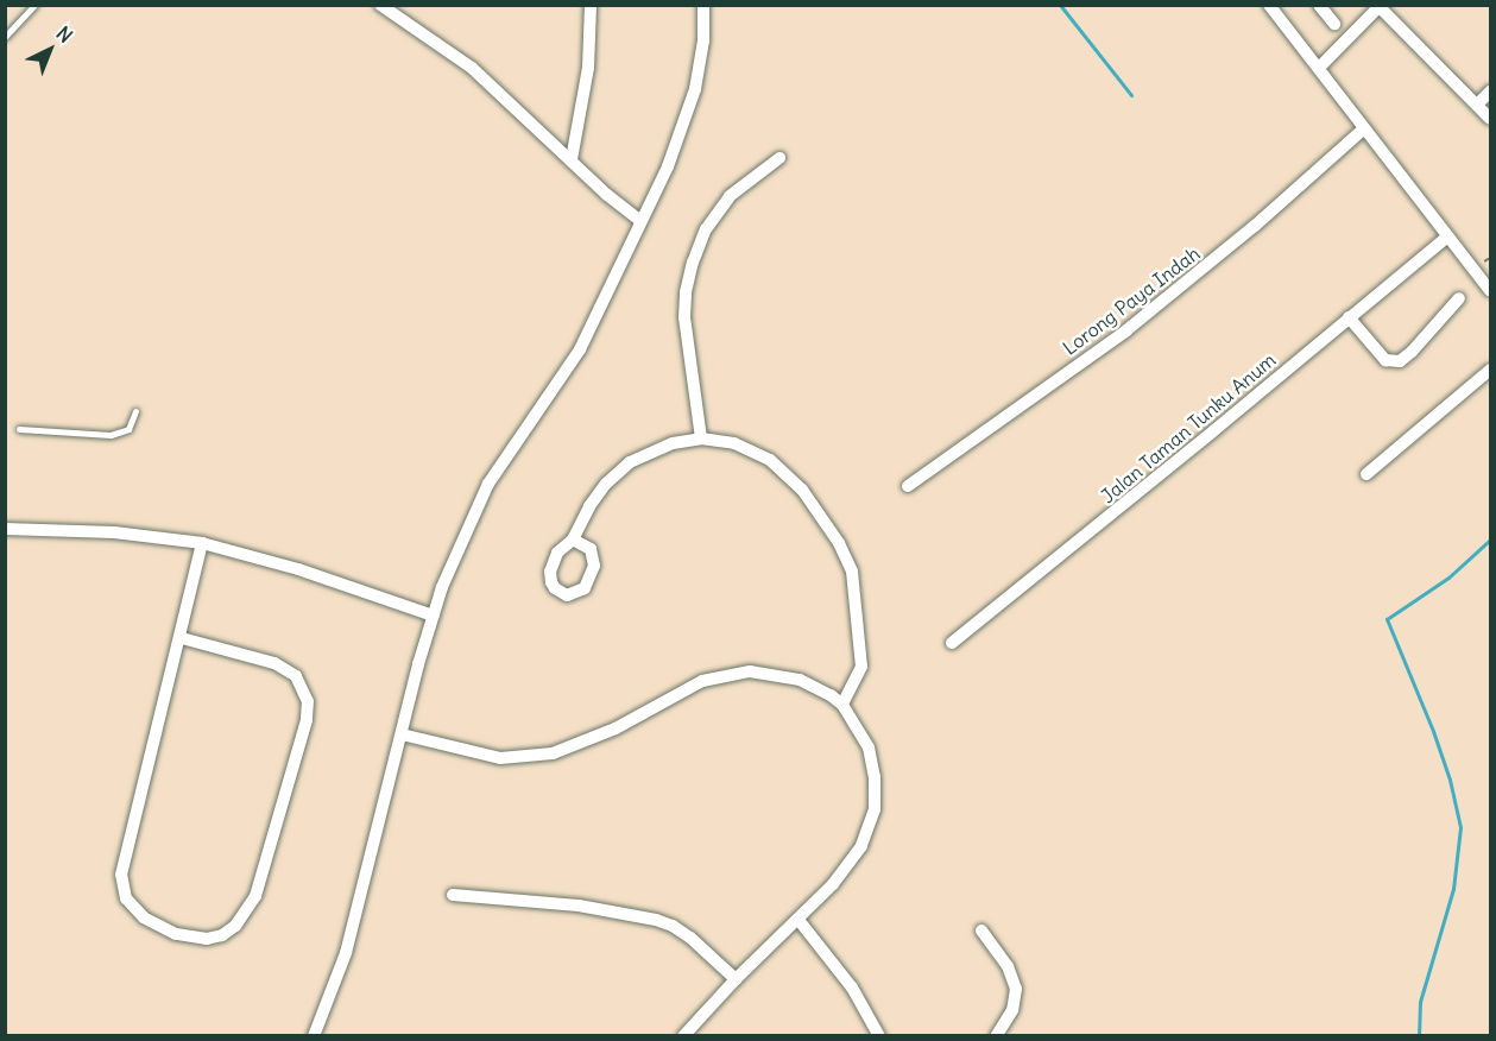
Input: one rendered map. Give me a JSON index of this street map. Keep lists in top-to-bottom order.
{
  "streets": {
    "street": ["Lorong Paya Indah", "Jalan Taman Tunku Anum"]
  },
  "north": "top right"
}
